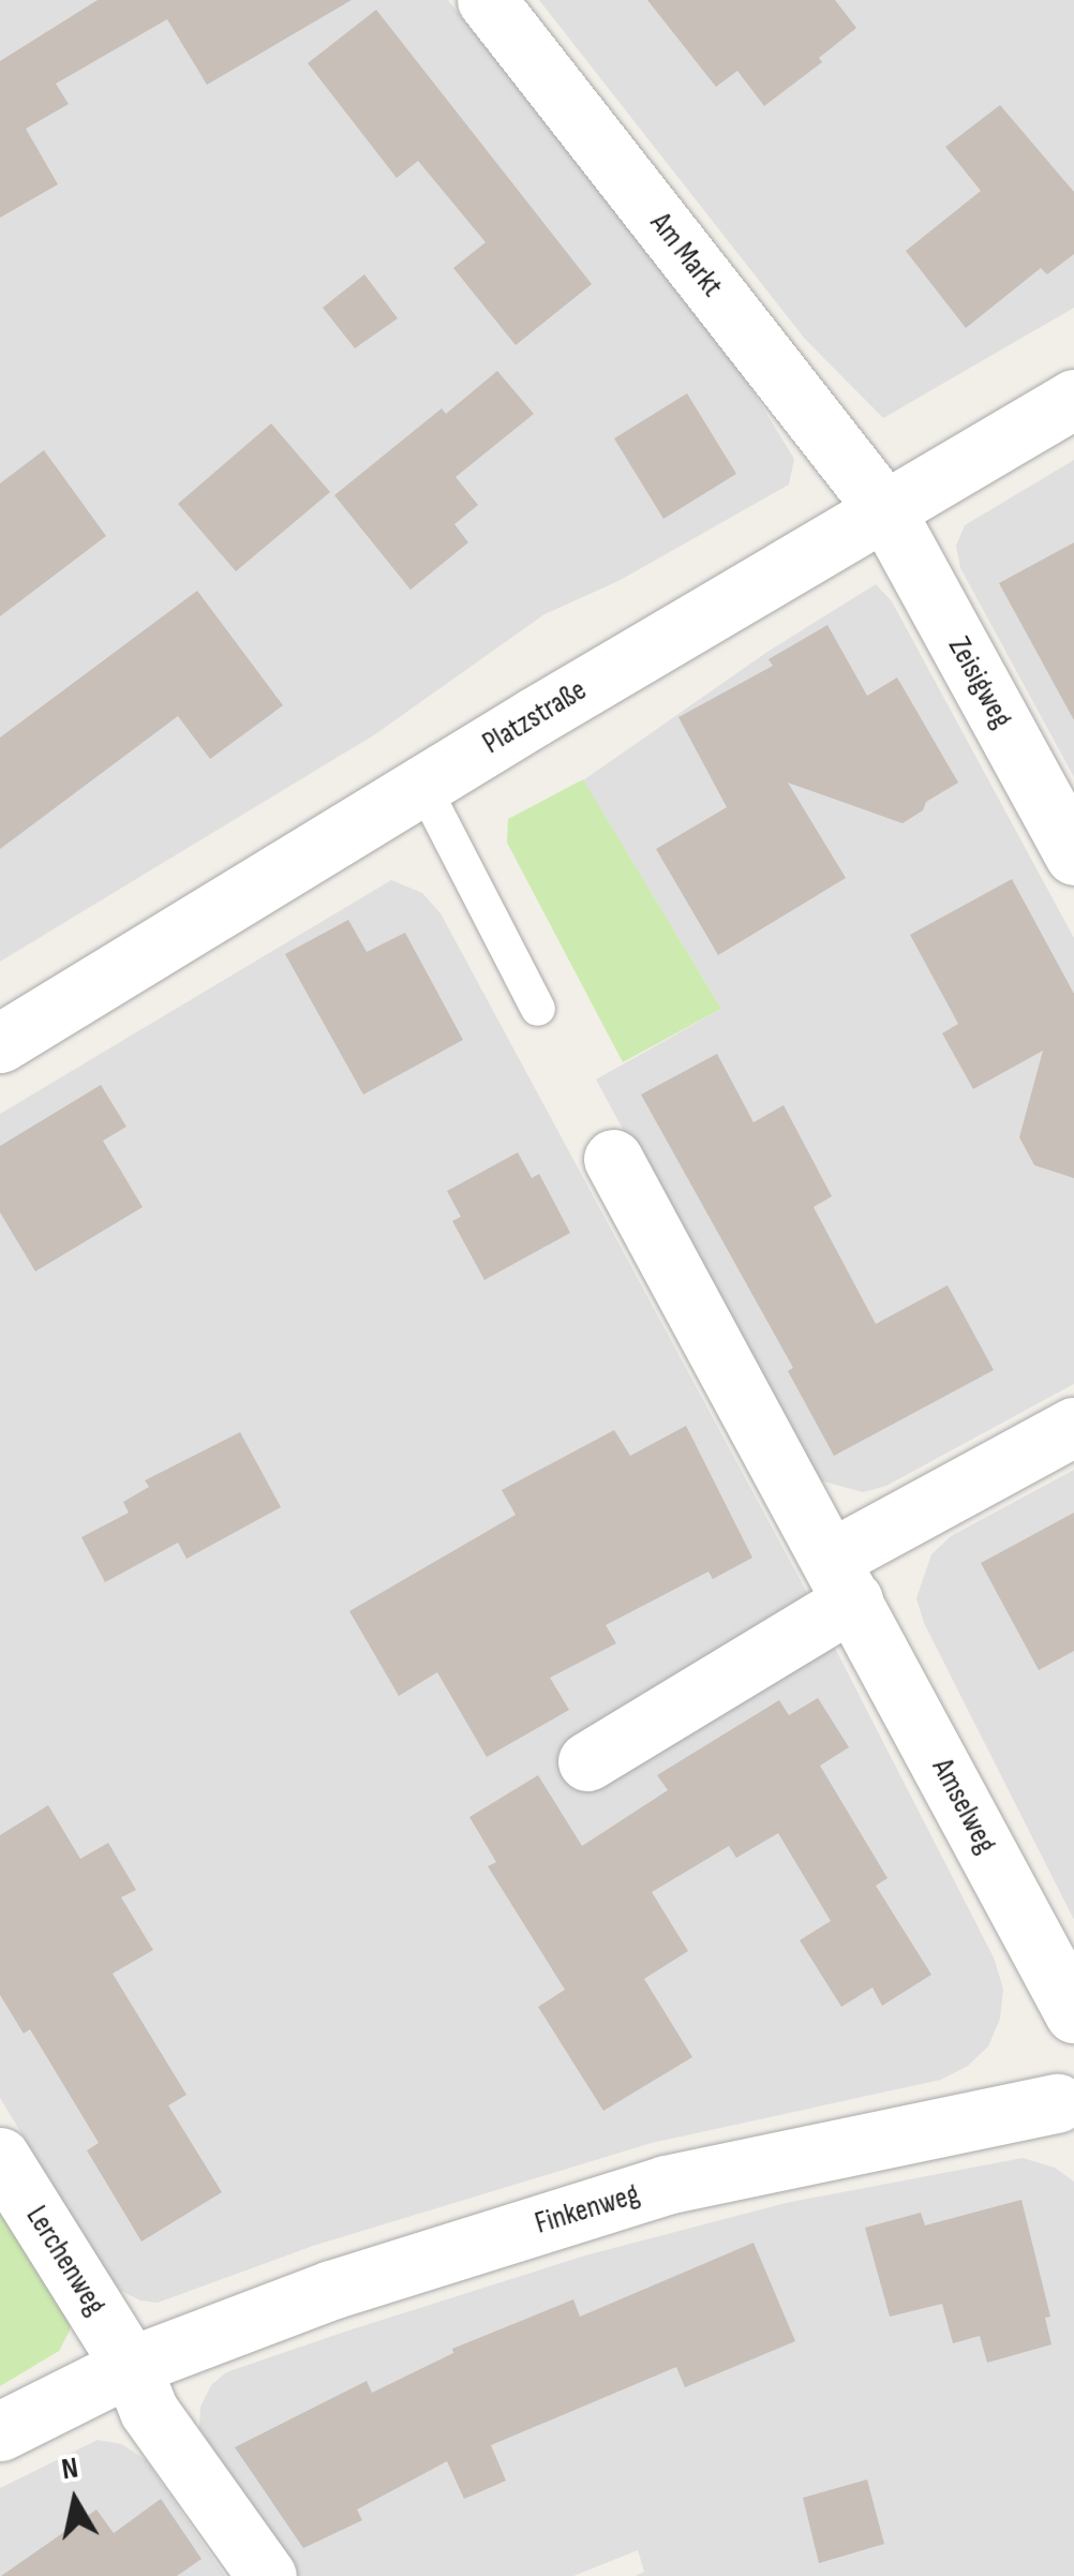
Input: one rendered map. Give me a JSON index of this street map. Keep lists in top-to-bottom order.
{
  "streets": {
    "street": [
      "Am Markt",
      "Zeisigweg",
      "Platzstraße",
      "Amselweg",
      "Finkenweg",
      "Lerchenweg"
    ]
  },
  "crossings": [
    ["Am Markt", "Zeisigweg"],
    ["Am Markt", "Platzstraße"],
    ["Zeisigweg", "Platzstraße"],
    ["Finkenweg", "Lerchenweg"]
  ],
  "north": "top"
}
